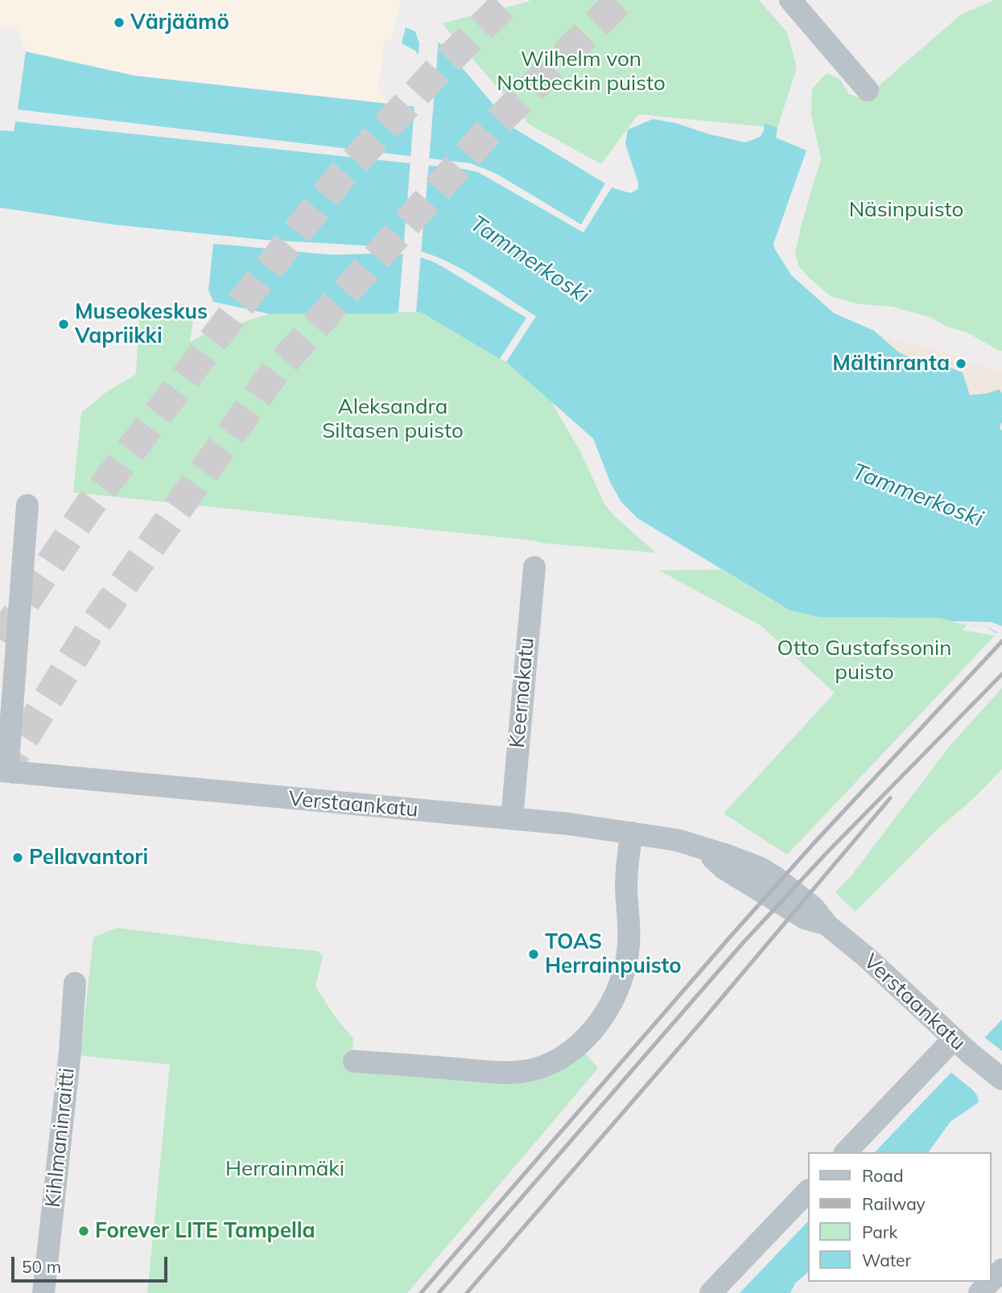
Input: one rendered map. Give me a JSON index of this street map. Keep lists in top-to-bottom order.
{
  "streets": {
    "street": ["Keernakatu", "Verstaankatu", "Kihlmaninraitti"]
  },
  "crossings": [
    ["Keernakatu", "Verstaankatu"]
  ],
  "water": ["Tammerkoski"],
  "parks": [
    "Wilhelm von Nottbeckin puisto",
    "Näsinpuisto",
    "Aleksandra Siltasen puisto",
    "Otto Gustafssonin puisto",
    "Herrainmäki"
  ],
  "places": [
    "Värjäämö",
    "Museokeskus Vapriikki",
    "Mältinranta",
    "Pellavantori",
    "TOAS Herrainpuisto",
    "Forever LITE Tampella"
  ],
  "legend": [
    "Road",
    "Railway",
    "Park",
    "Water"
  ],
  "scale_bar": "50 m"
}
